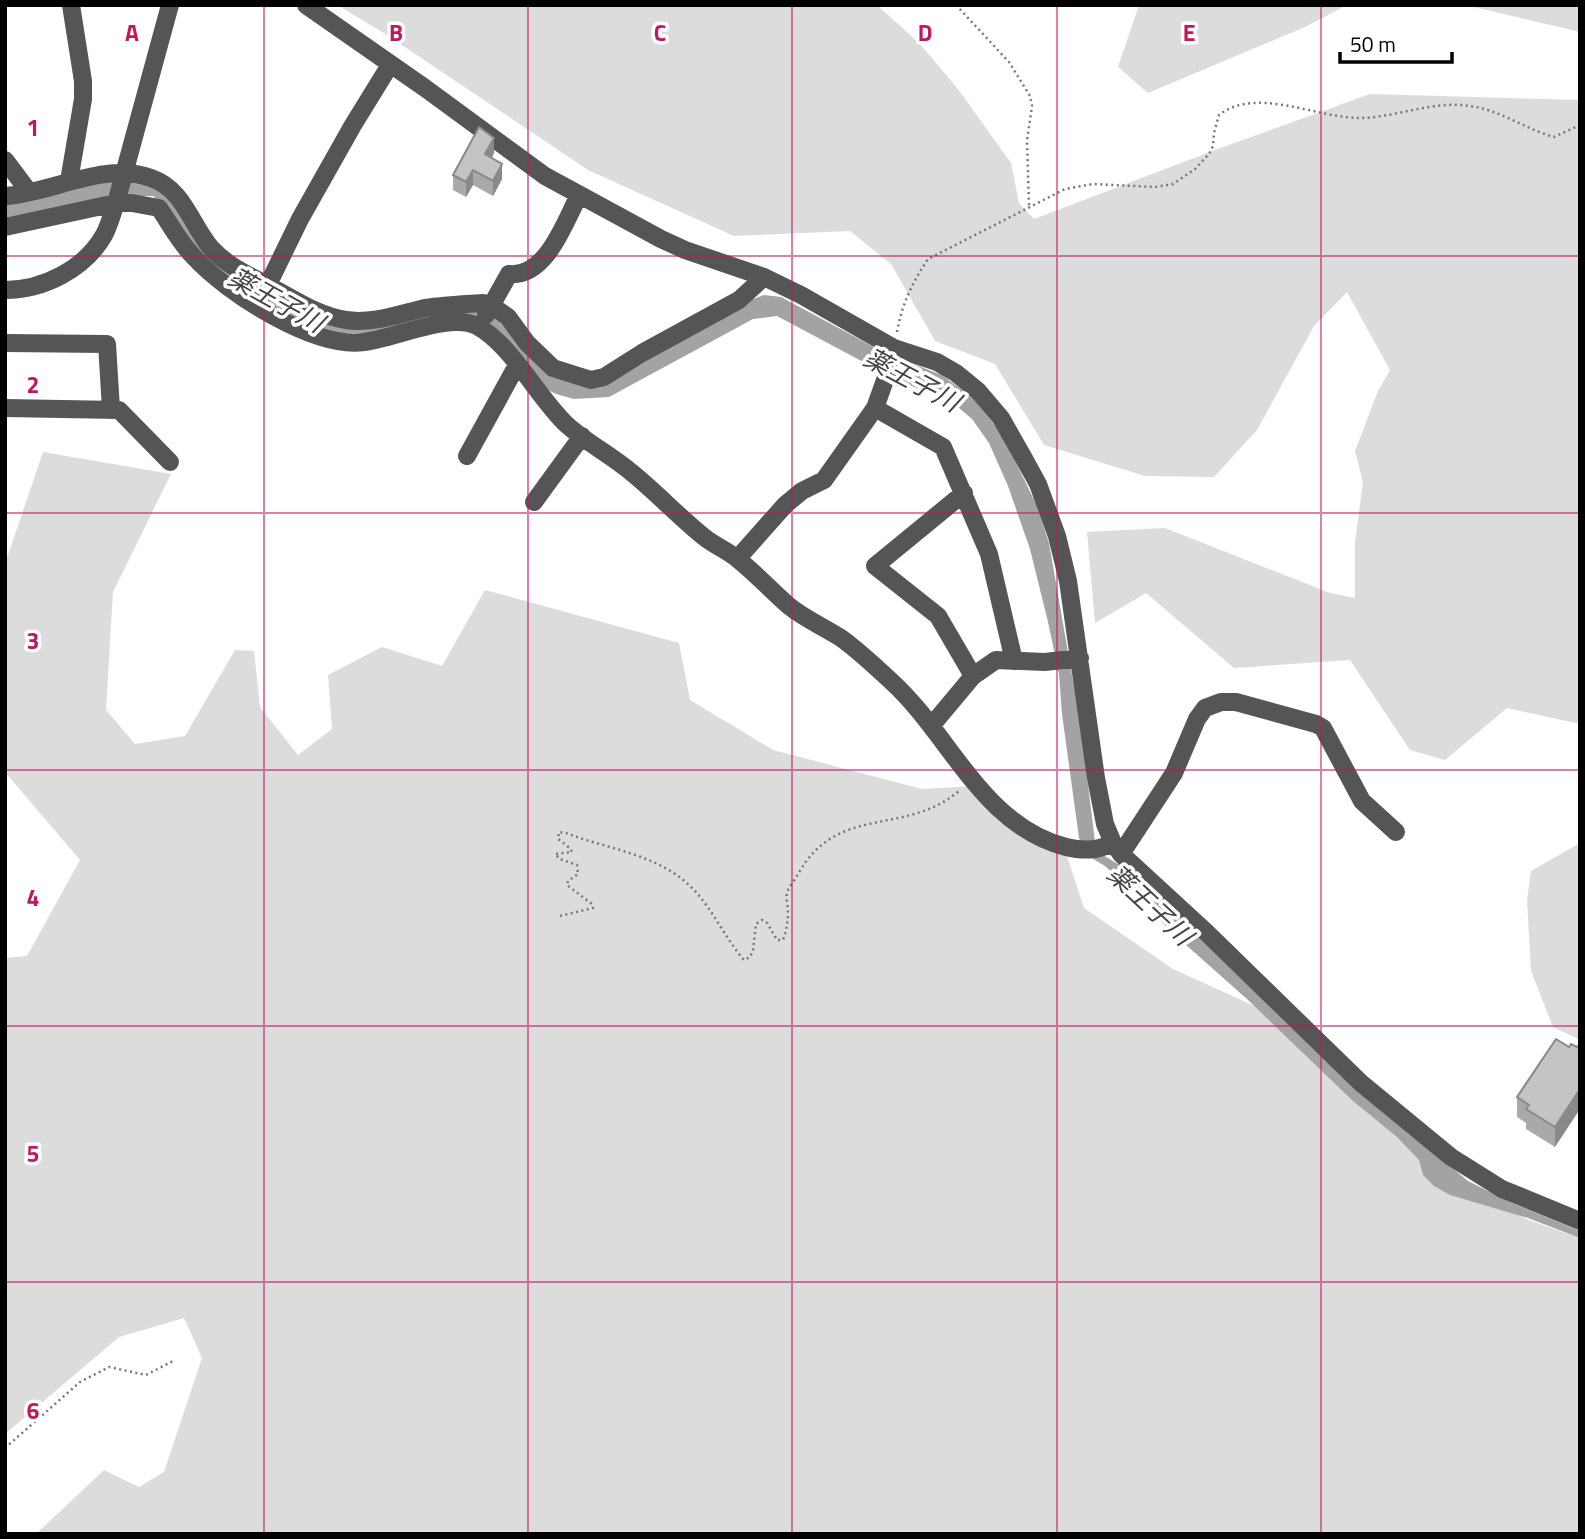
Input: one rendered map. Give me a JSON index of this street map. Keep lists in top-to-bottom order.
{
  "water": ["薬王子川"],
  "scale_bar": "50 m",
  "grid": {
    "columns": [
      "A",
      "B",
      "C",
      "D",
      "E"
    ],
    "rows": [
      "1",
      "2",
      "3",
      "4",
      "5",
      "6"
    ]
  }
}
